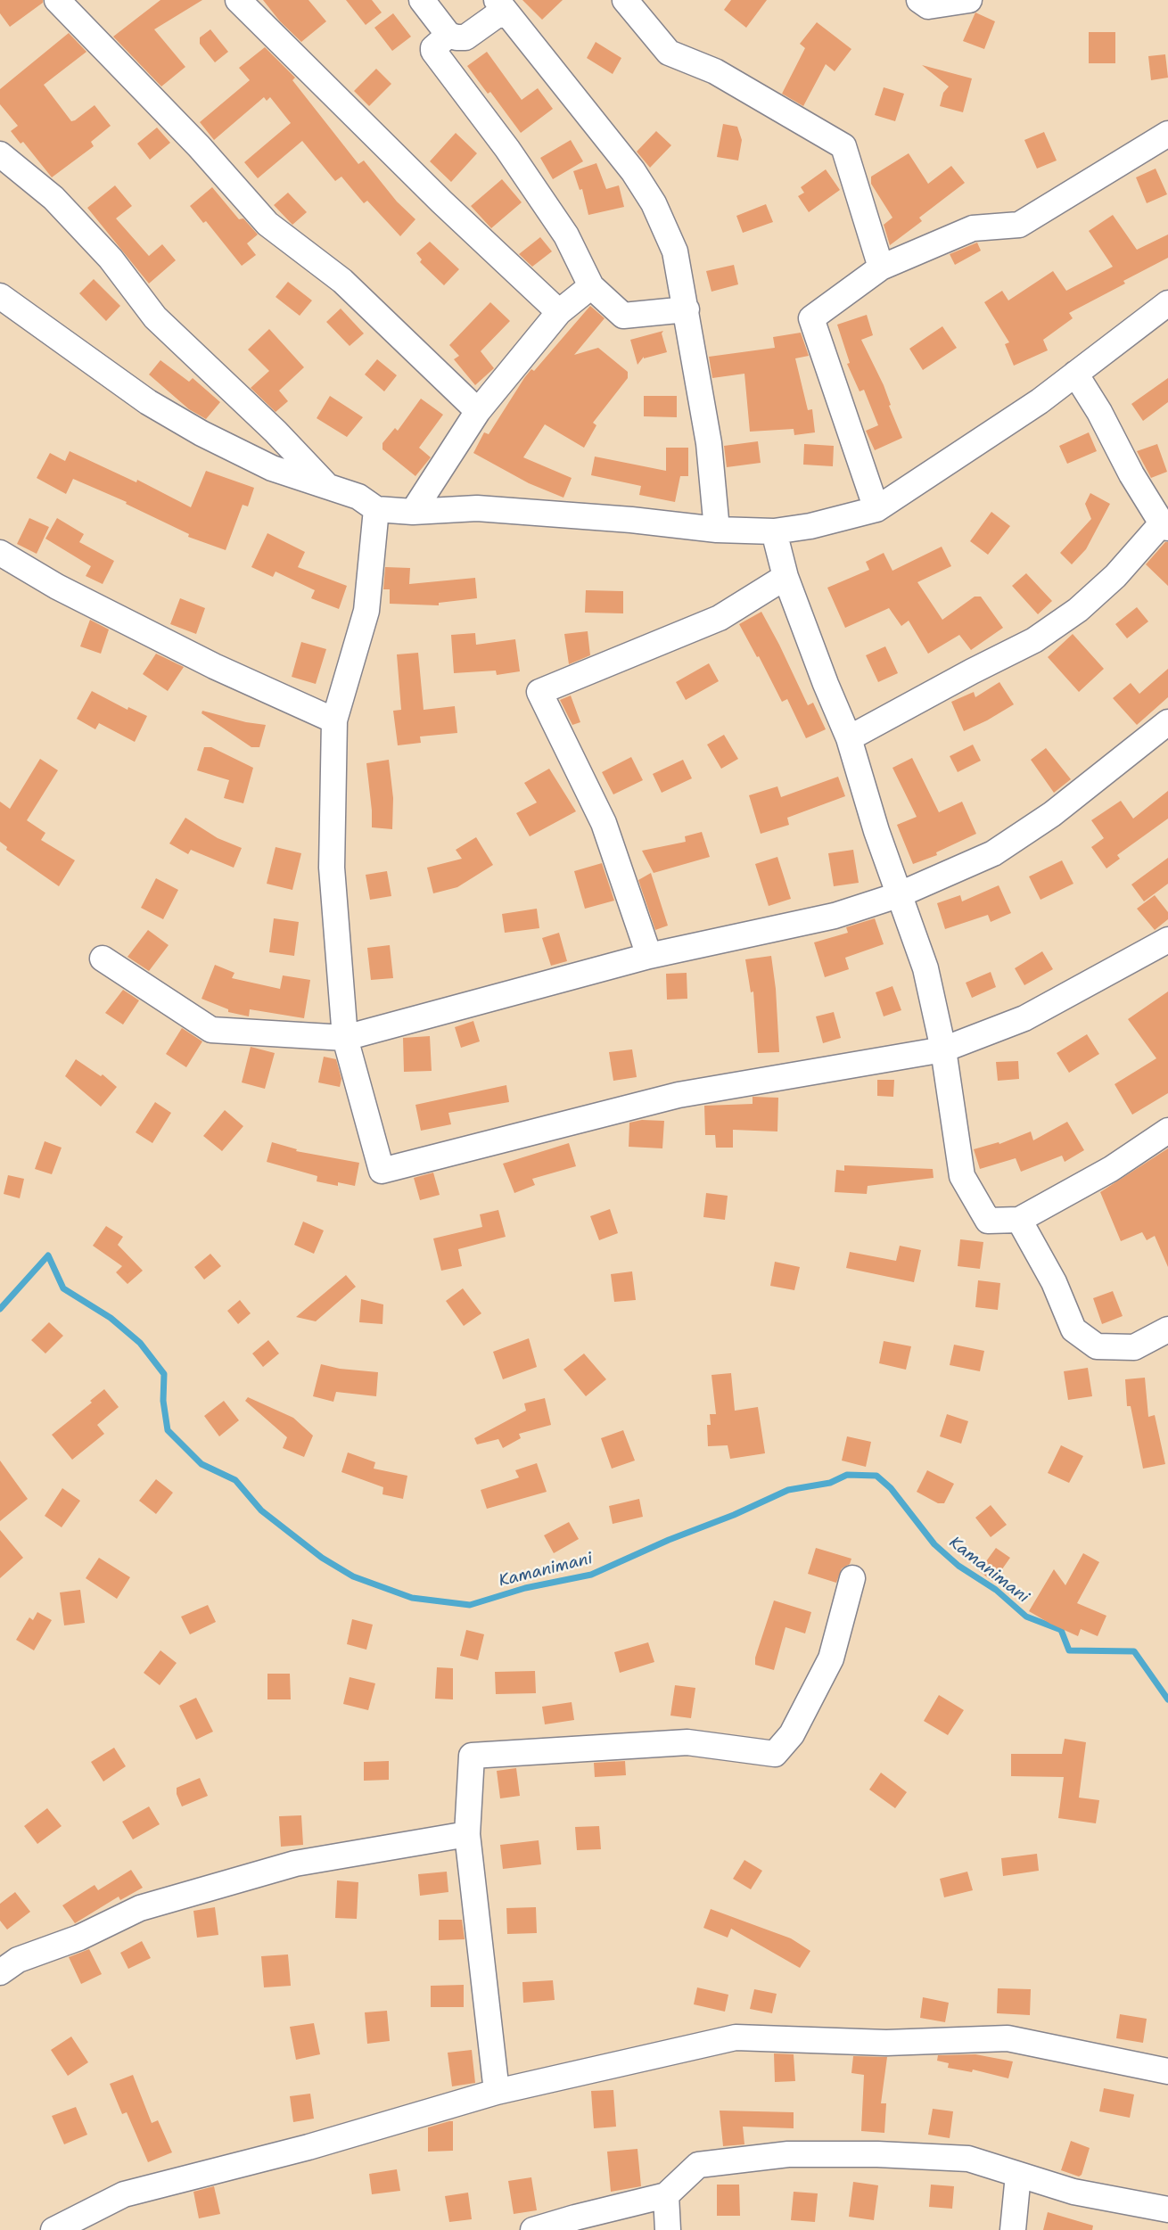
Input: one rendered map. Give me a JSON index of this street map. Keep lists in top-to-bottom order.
{
  "water": ["Kamanimani"]
}
